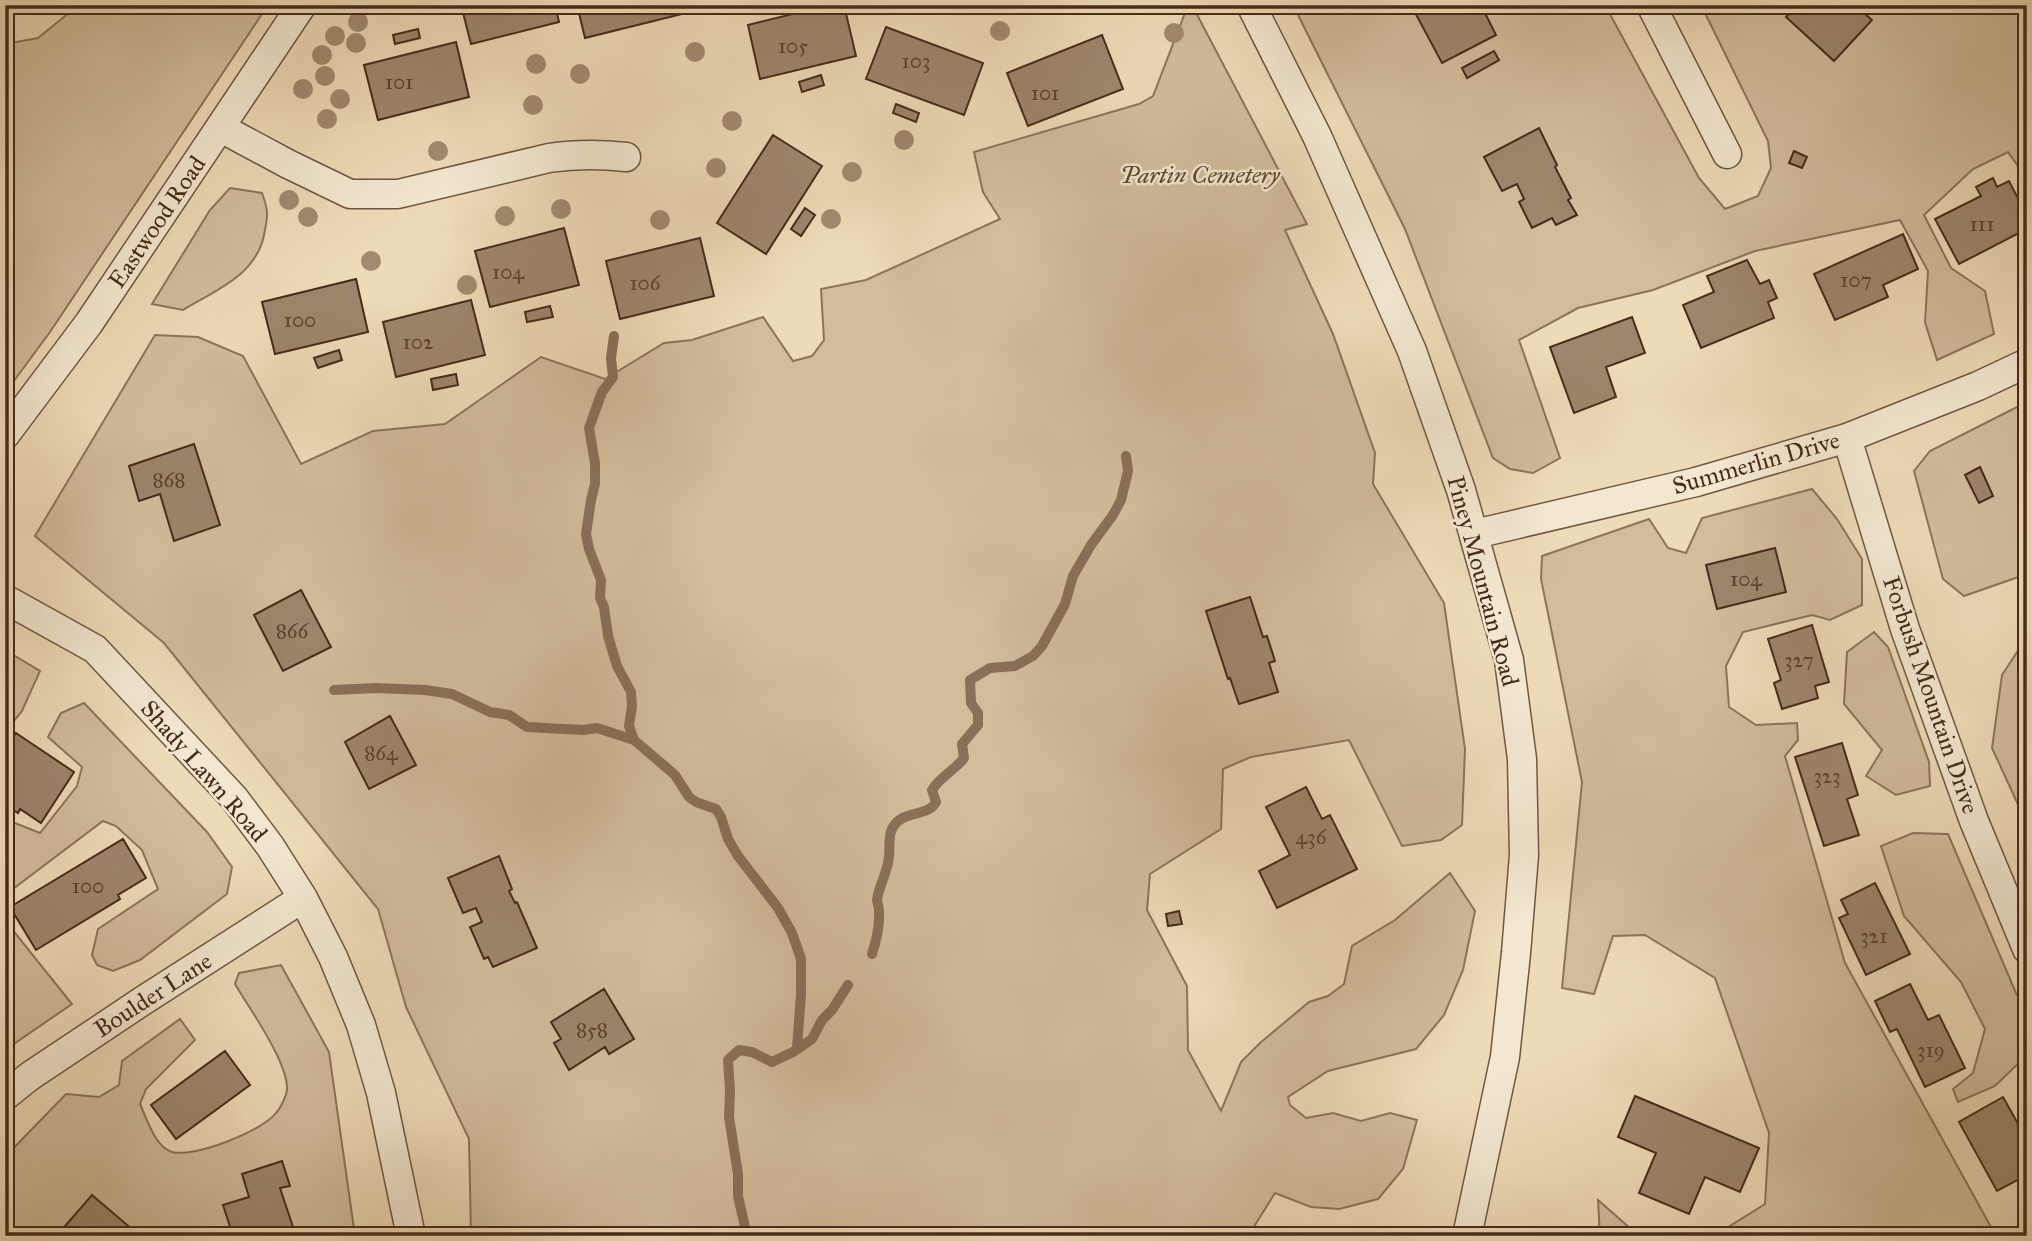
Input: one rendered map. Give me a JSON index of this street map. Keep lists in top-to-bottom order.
{
  "streets": {
    "street": [
      "Eastwood Road",
      "Summerlin Drive",
      "Piney Mountain Road",
      "Forbush Mountain Drive",
      "Shady Lawn Road",
      "Boulder Lane"
    ]
  },
  "crossings": [
    ["Summerlin Drive", "Piney Mountain Road"],
    ["Summerlin Drive", "Forbush Mountain Drive"],
    ["Shady Lawn Road", "Boulder Lane"]
  ],
  "parks": ["Partin Cemetery"],
  "house_numbers": [
    "105",
    "103",
    "101",
    "101",
    "111",
    "104",
    "107",
    "106",
    "100",
    "102",
    "868",
    "104",
    "866",
    "327",
    "864",
    "323",
    "436",
    "100",
    "321",
    "858",
    "319"
  ]
}
